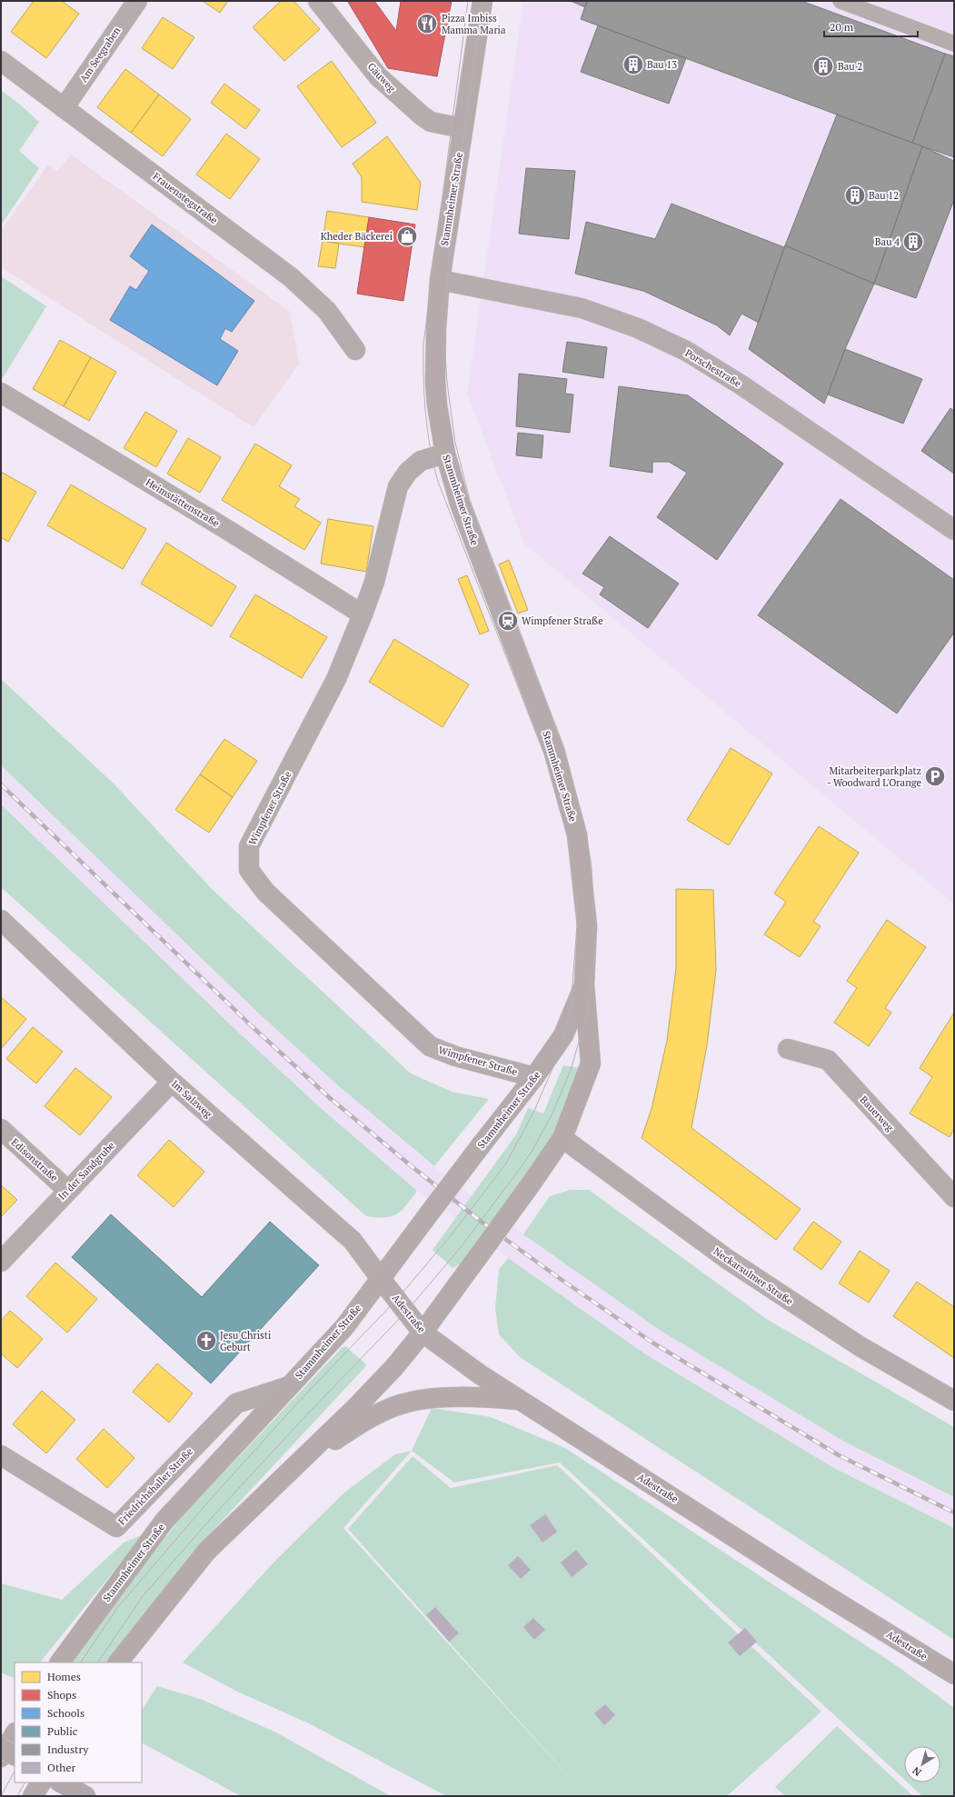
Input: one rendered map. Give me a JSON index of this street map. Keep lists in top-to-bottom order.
{
  "streets": {
    "main road": ["Stammheimer Straße", "Adestraße"],
    "street": [
      "Am Seegraben",
      "Gäuweg",
      "Frauenstegstraße",
      "Porschestraße",
      "Heimstättenstraße",
      "Wimpfener Straße",
      "Im Salzweg",
      "Bauerweg",
      "Edisonstraße",
      "In der Sandgrube",
      "Neckarsulmer Straße",
      "Friedrichshaller Straße"
    ]
  },
  "crossings": [
    ["Am Seegraben", "Frauenstegstraße"],
    ["Gäuweg", "Stammheimer Straße"],
    ["Stammheimer Straße", "Porschestraße"],
    ["Stammheimer Straße", "Wimpfener Straße"],
    ["Stammheimer Straße", "Im Salzweg"],
    ["Stammheimer Straße", "Neckarsulmer Straße"],
    ["Stammheimer Straße", "Adestraße"],
    ["Stammheimer Straße", "Friedrichshaller Straße"],
    ["Heimstättenstraße", "Wimpfener Straße"],
    ["Im Salzweg", "In der Sandgrube"],
    ["Im Salzweg", "Adestraße"],
    ["Edisonstraße", "In der Sandgrube"]
  ],
  "places": {
    "restaurant": ["Pizza Imbiss Mamma Maria"],
    "building": [
      "Bau 13",
      "Bau 2",
      "Bau 12",
      "Bau 4"
    ],
    "shop": ["Kheder Bäckerei"],
    "station": ["Wimpfener Straße"],
    "parking": ["Mitarbeiterparkplatz - Woodward L'Orange"],
    "church": ["Jesu Christi Geburt"]
  },
  "legend": [
    "Homes",
    "Shops",
    "Schools",
    "Public",
    "Industry",
    "Other"
  ],
  "scale_bar": "20 m",
  "north": "bottom left"
}
